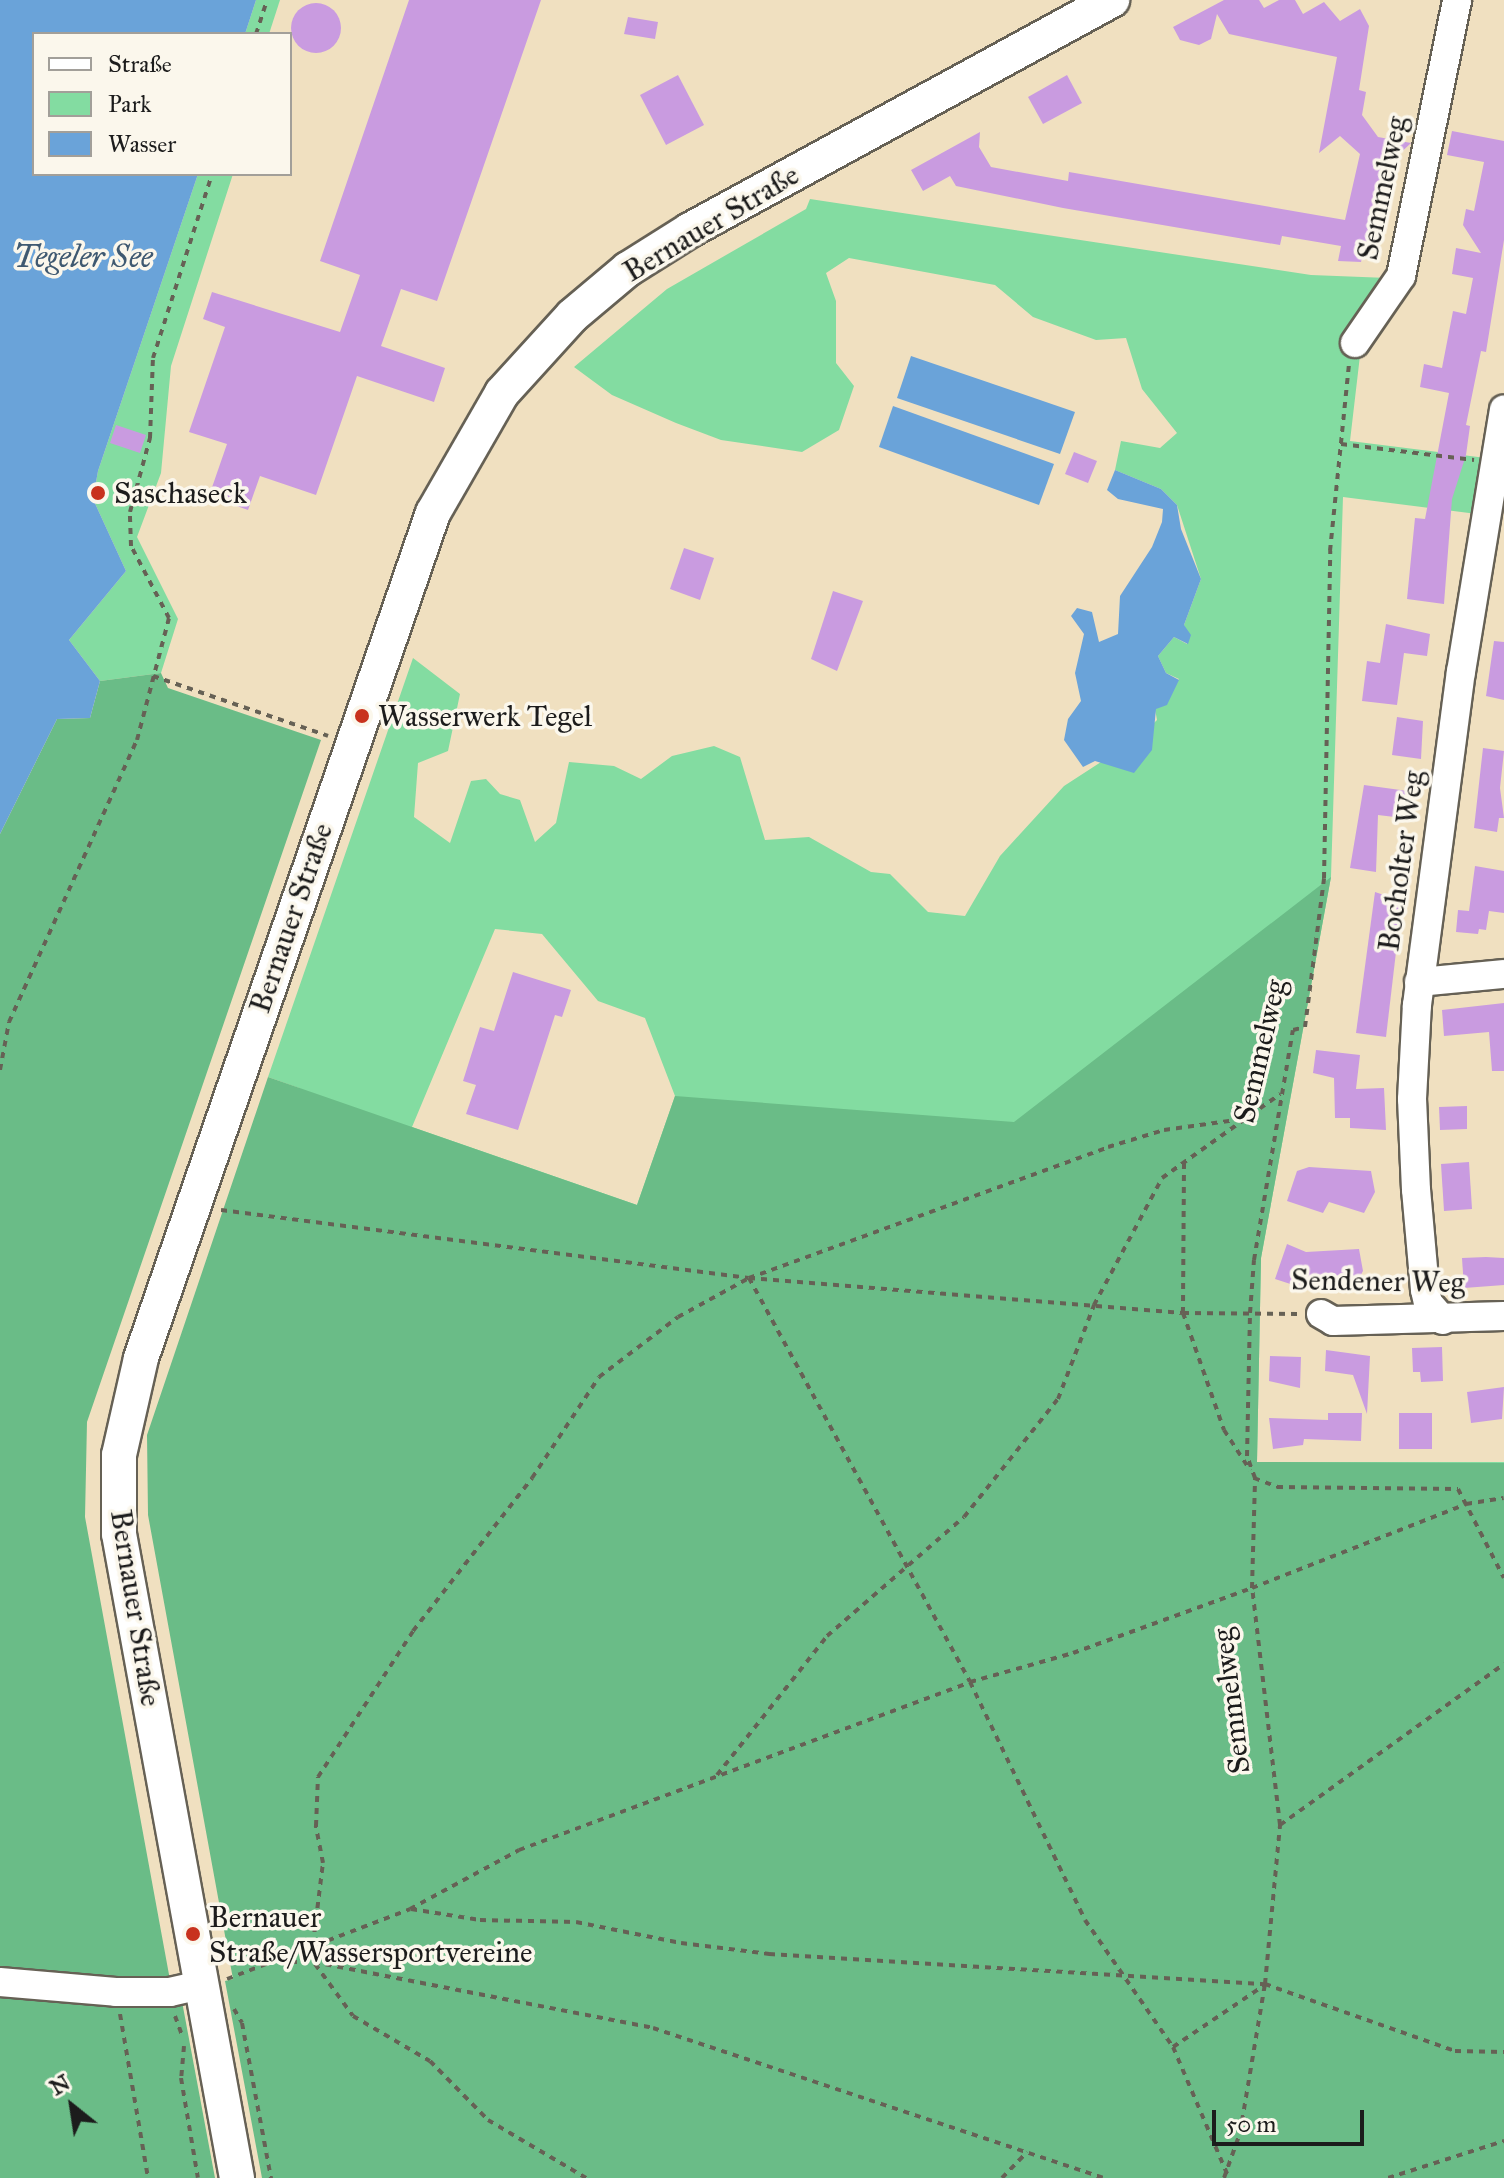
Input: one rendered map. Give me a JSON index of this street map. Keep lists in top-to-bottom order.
{
  "streets": {
    "main road": ["Bernauer Straße"],
    "street": ["Semmelweg", "Bocholter Weg", "Sendener Weg"]
  },
  "crossings": [
    ["Semmelweg", "Sendener Weg"],
    ["Bocholter Weg", "Sendener Weg"]
  ],
  "water": ["Tegeler See"],
  "places": ["Saschaseck", "Wasserwerk Tegel", "Bernauer Straße/Wassersportvereine"],
  "legend": ["Straße", "Park", "Wasser"],
  "scale_bar": "50 m",
  "north": "top left"
}
